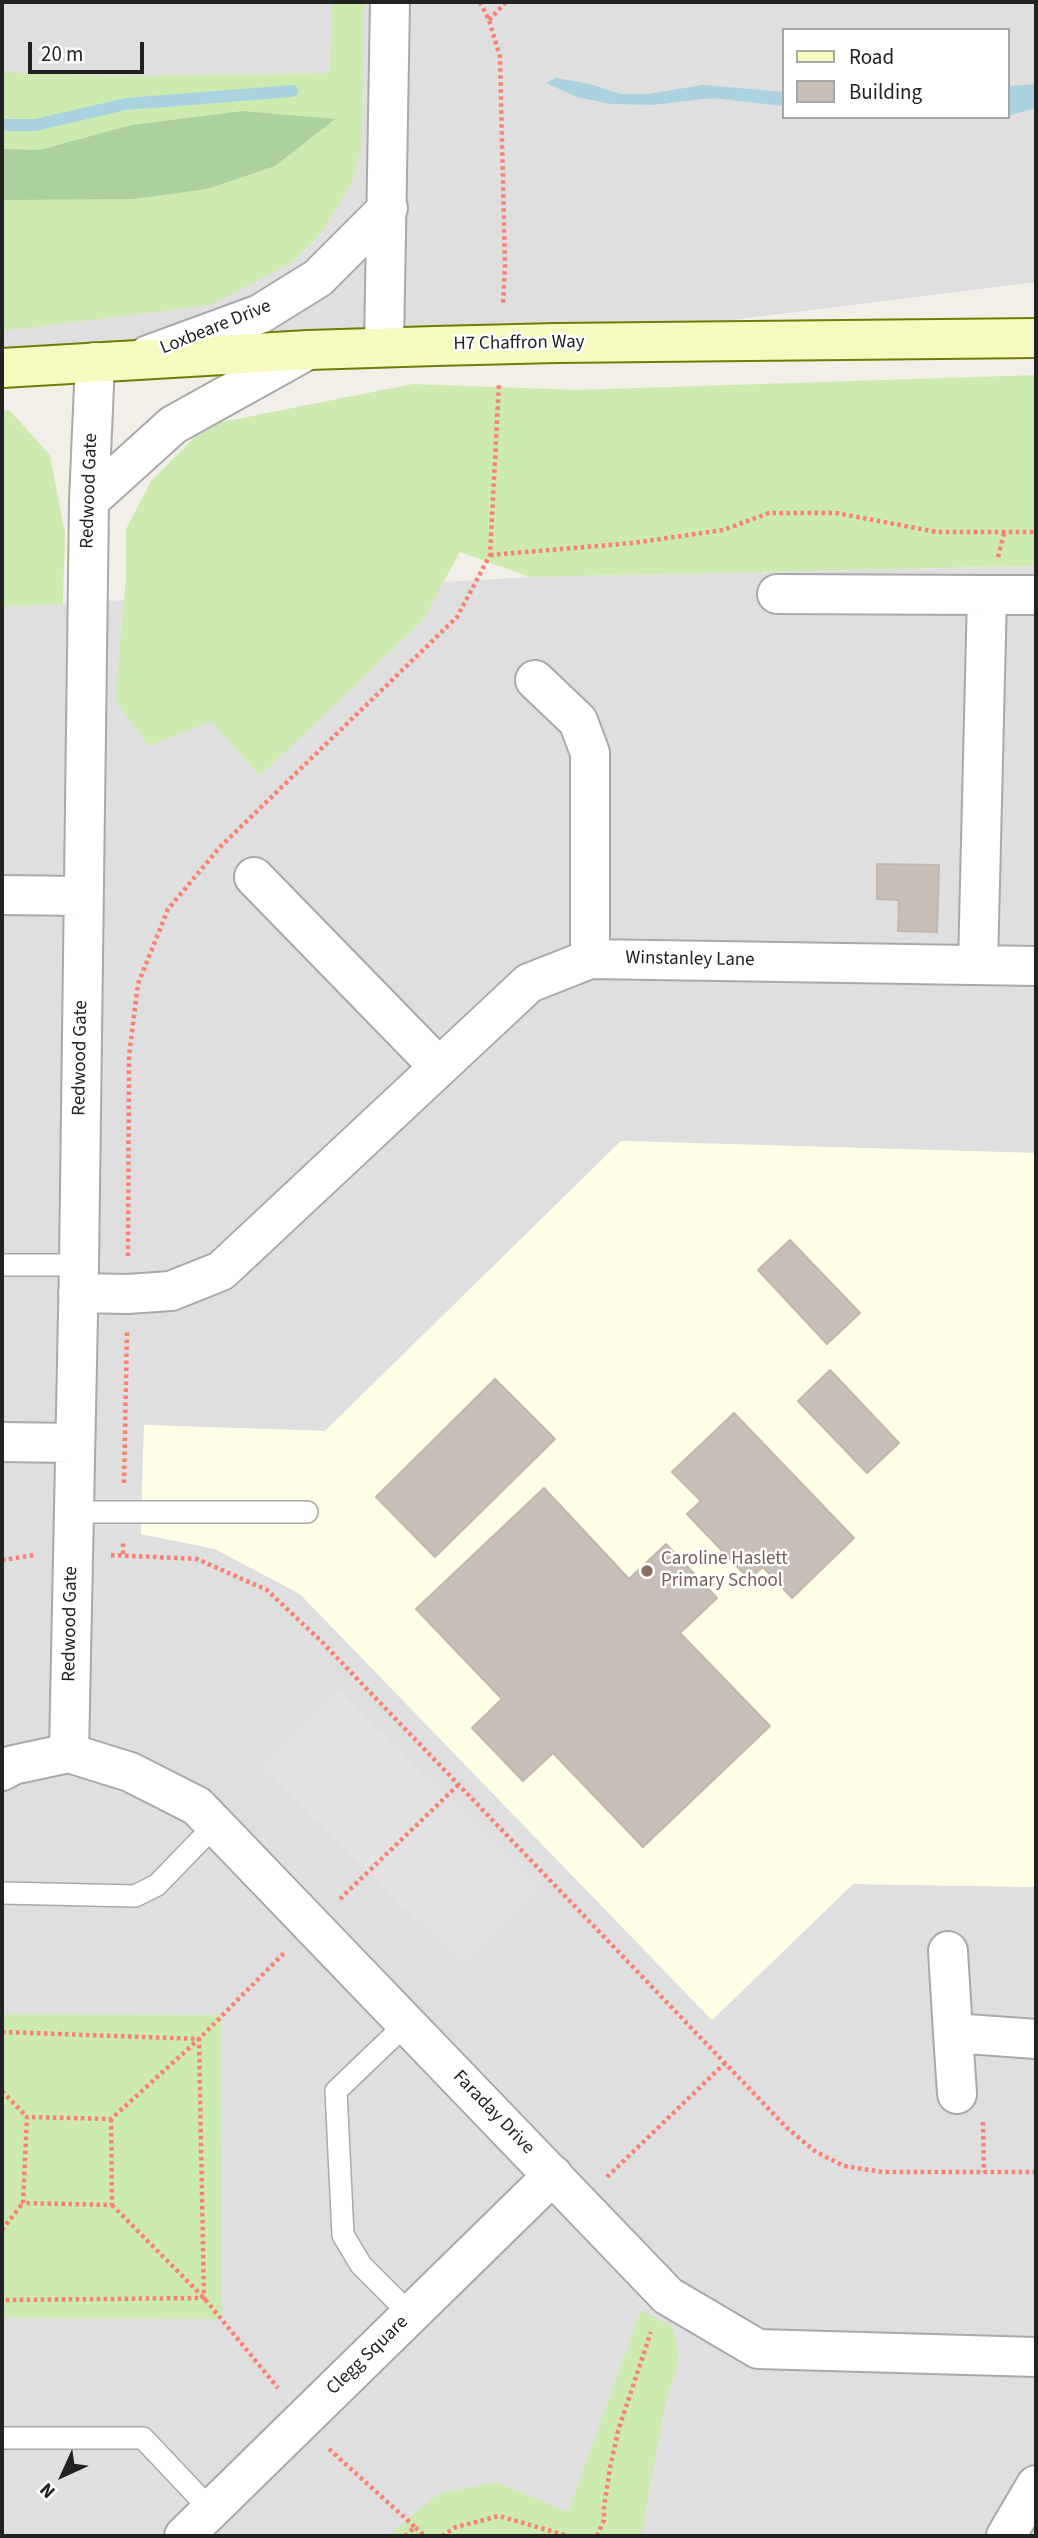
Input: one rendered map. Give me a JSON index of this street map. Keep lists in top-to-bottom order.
{
  "streets": {
    "street": [
      "Loxbeare Drive",
      "H7 Chaffron Way",
      "Redwood Gate",
      "Winstanley Lane",
      "Faraday Drive",
      "Clegg Square"
    ]
  },
  "crossings": [
    ["Loxbeare Drive", "H7 Chaffron Way"],
    ["H7 Chaffron Way", "Redwood Gate"],
    ["Redwood Gate", "Winstanley Lane"],
    ["Redwood Gate", "Faraday Drive"],
    ["Faraday Drive", "Clegg Square"]
  ],
  "places": ["Caroline Haslett Primary School"],
  "legend": ["Road", "Building"],
  "scale_bar": "20 m",
  "north": "bottom left"
}
